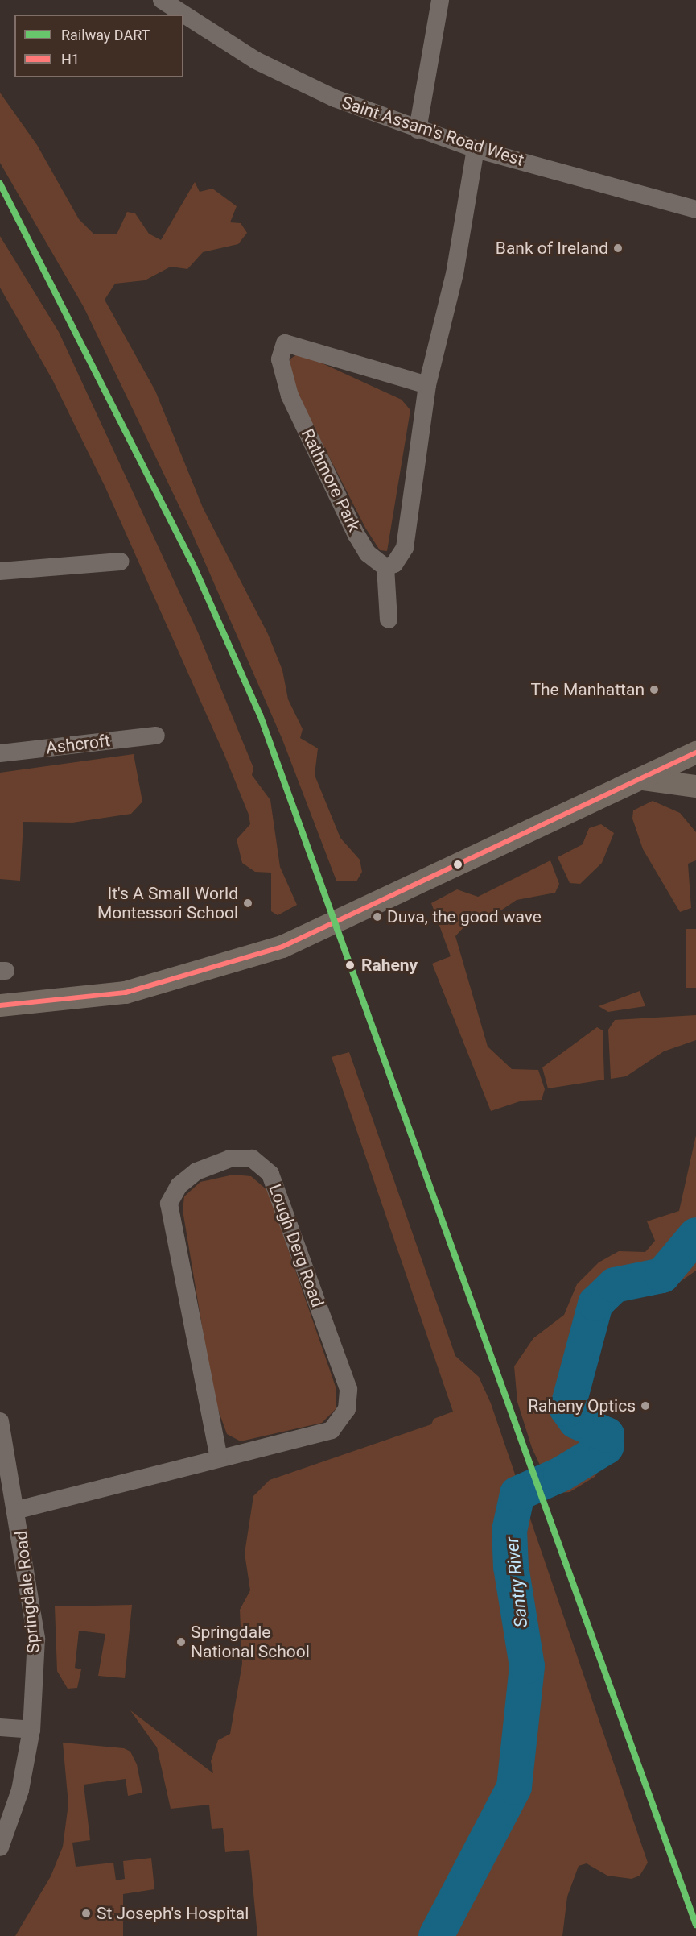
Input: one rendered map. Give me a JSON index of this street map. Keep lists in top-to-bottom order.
{
  "streets": {
    "street": [
      "Saint Assam's Road West",
      "Rathmore Park",
      "Ashcroft",
      "Lough Derg Road",
      "Springdale Road"
    ]
  },
  "crossings": [
    ["Lough Derg Road", "Springdale Road"]
  ],
  "water": ["Santry River"],
  "places": [
    "Bank of Ireland",
    "The Manhattan",
    "It's A Small World Montessori School",
    "Duva, the good wave",
    "Raheny",
    "Raheny Optics",
    "Springdale National School",
    "St Joseph's Hospital"
  ],
  "lines": ["rail line DART", "transit line H1"],
  "legend": ["Railway DART", "H1"]
}
